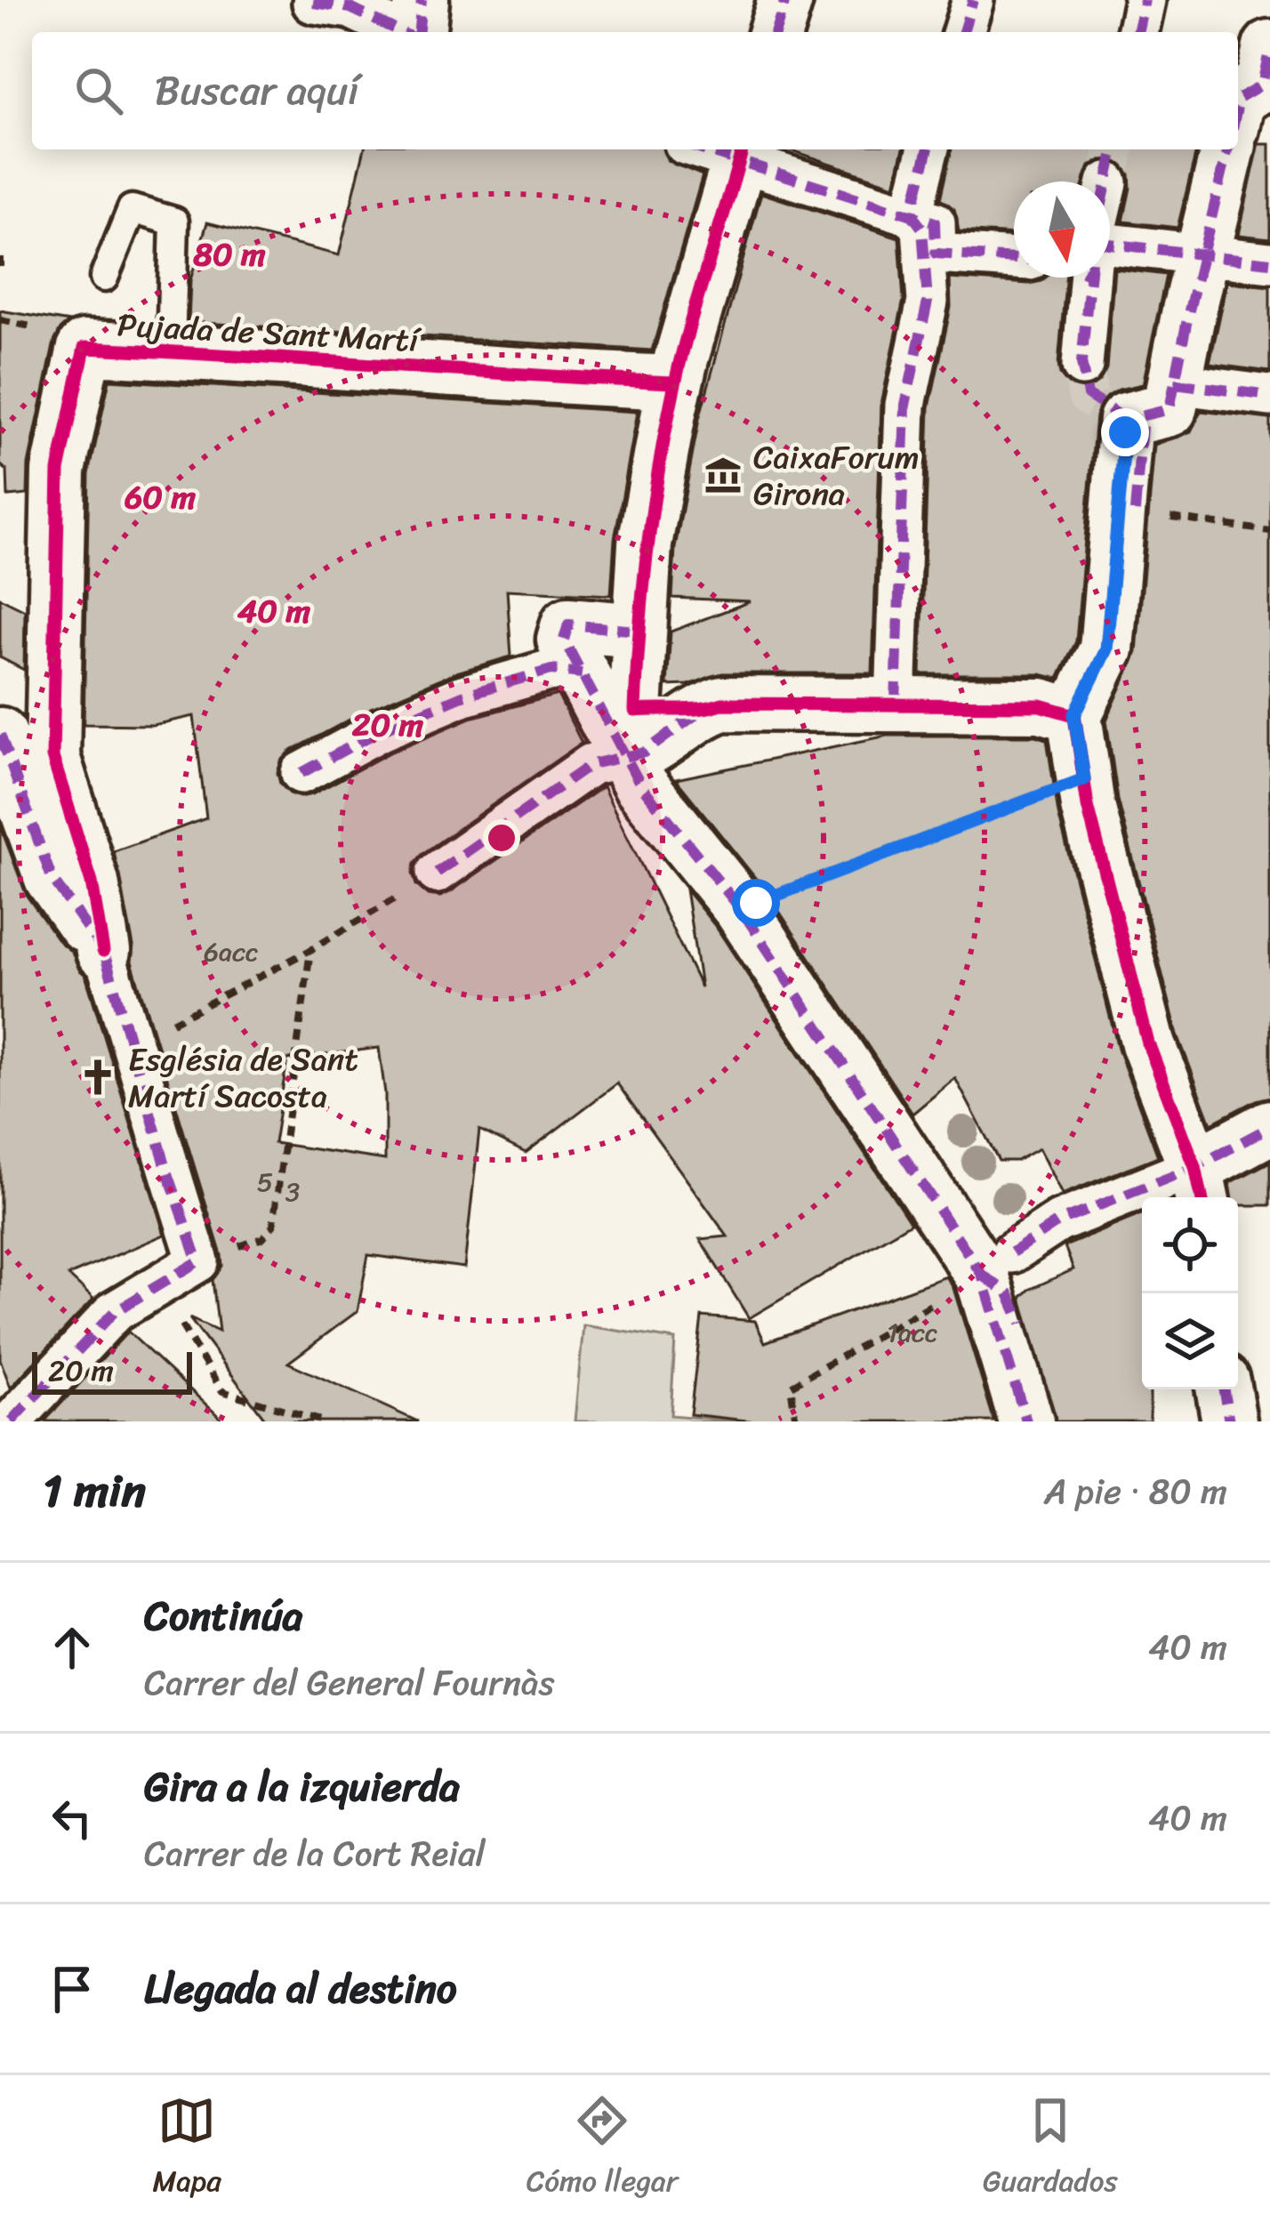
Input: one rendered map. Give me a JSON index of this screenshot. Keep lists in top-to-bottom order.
{
  "streets": {
    "street": ["Pujada de Sant Martí"]
  },
  "places": {
    "museum": ["CaixaForum Girona"],
    "church": ["Església de Sant Martí Sacosta"]
  },
  "house_numbers": [
    "6acc",
    "5",
    "3",
    "1acc"
  ],
  "scale_bar": "20 m",
  "north": "bottom",
  "page": {
    "search": "Buscar aquí",
    "scale": "20 m",
    "heading": ["1 min", "A pie · 80 m"],
    "list": [
      ["Continúa", "Carrer del General Fournàs", "40 m"],
      ["Gira a la izquierda", "Carrer de la Cort Reial", "40 m"],
      "Llegada al destino"
    ],
    "nav": ["Mapa", "Cómo llegar", "Guardados"]
  },
  "rings": [
    "80 m",
    "60 m",
    "40 m",
    "20 m"
  ]
}
